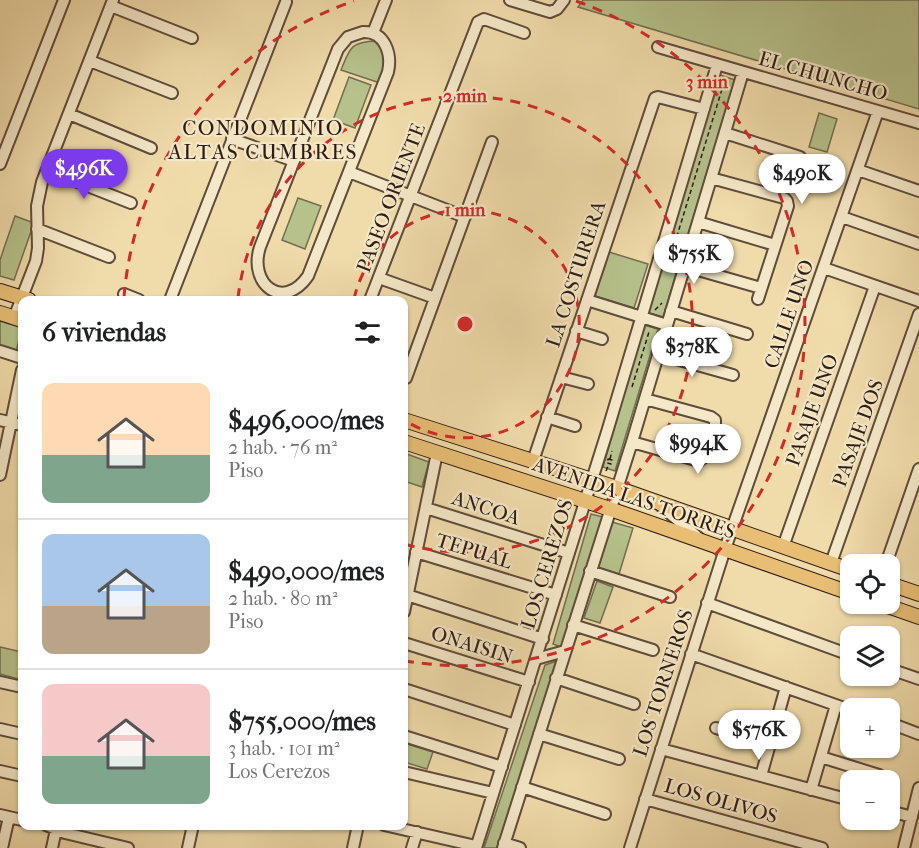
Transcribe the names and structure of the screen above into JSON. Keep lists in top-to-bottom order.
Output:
{
  "streets": {
    "main road": ["AVENIDA LAS TORRES"],
    "street": [
      "EL CHUNCHO",
      "PASEO ORIENTE",
      "LA COSTURERA",
      "CALLE UNO",
      "PASAJE UNO",
      "PASAJE DOS",
      "ANCOA",
      "TEPUAL",
      "LOS CEREZOS",
      "ONAISIN",
      "LOS TORNEROS",
      "LOS OLIVOS"
    ]
  },
  "crossings": [
    ["EL CHUNCHO", "CALLE UNO"],
    ["EL CHUNCHO", "LOS CEREZOS"],
    ["LA COSTURERA", "AVENIDA LAS TORRES"],
    ["LA COSTURERA", "LOS CEREZOS"],
    ["CALLE UNO", "AVENIDA LAS TORRES"],
    ["CALLE UNO", "LOS TORNEROS"],
    ["PASAJE UNO", "AVENIDA LAS TORRES"],
    ["PASAJE DOS", "AVENIDA LAS TORRES"],
    ["AVENIDA LAS TORRES", "LOS CEREZOS"],
    ["AVENIDA LAS TORRES", "LOS TORNEROS"],
    ["ANCOA", "LOS CEREZOS"],
    ["TEPUAL", "LOS CEREZOS"],
    ["LOS CEREZOS", "ONAISIN"],
    ["LOS TORNEROS", "LOS OLIVOS"]
  ],
  "districts": ["CONDOMINIO ALTAS CUMBRES"],
  "page": {
    "price": [
      "$496K",
      "$490K",
      "$755K",
      "$378K",
      "$994K",
      "$576K"
    ],
    "heading": "6 viviendas",
    "list": [
      {
        "name": "$496,000/mes",
        "note": "2 hab. · 76 m² · Piso"
      },
      {
        "name": "$490,000/mes",
        "note": "2 hab. · 80 m² · Piso"
      },
      {
        "name": "$755,000/mes",
        "note": "3 hab. · 101 m² · Los Cerezos"
      }
    ],
    "map_buttons": ["+", "−"]
  },
  "rings": ["3 min", "2 min", "1 min"]
}
